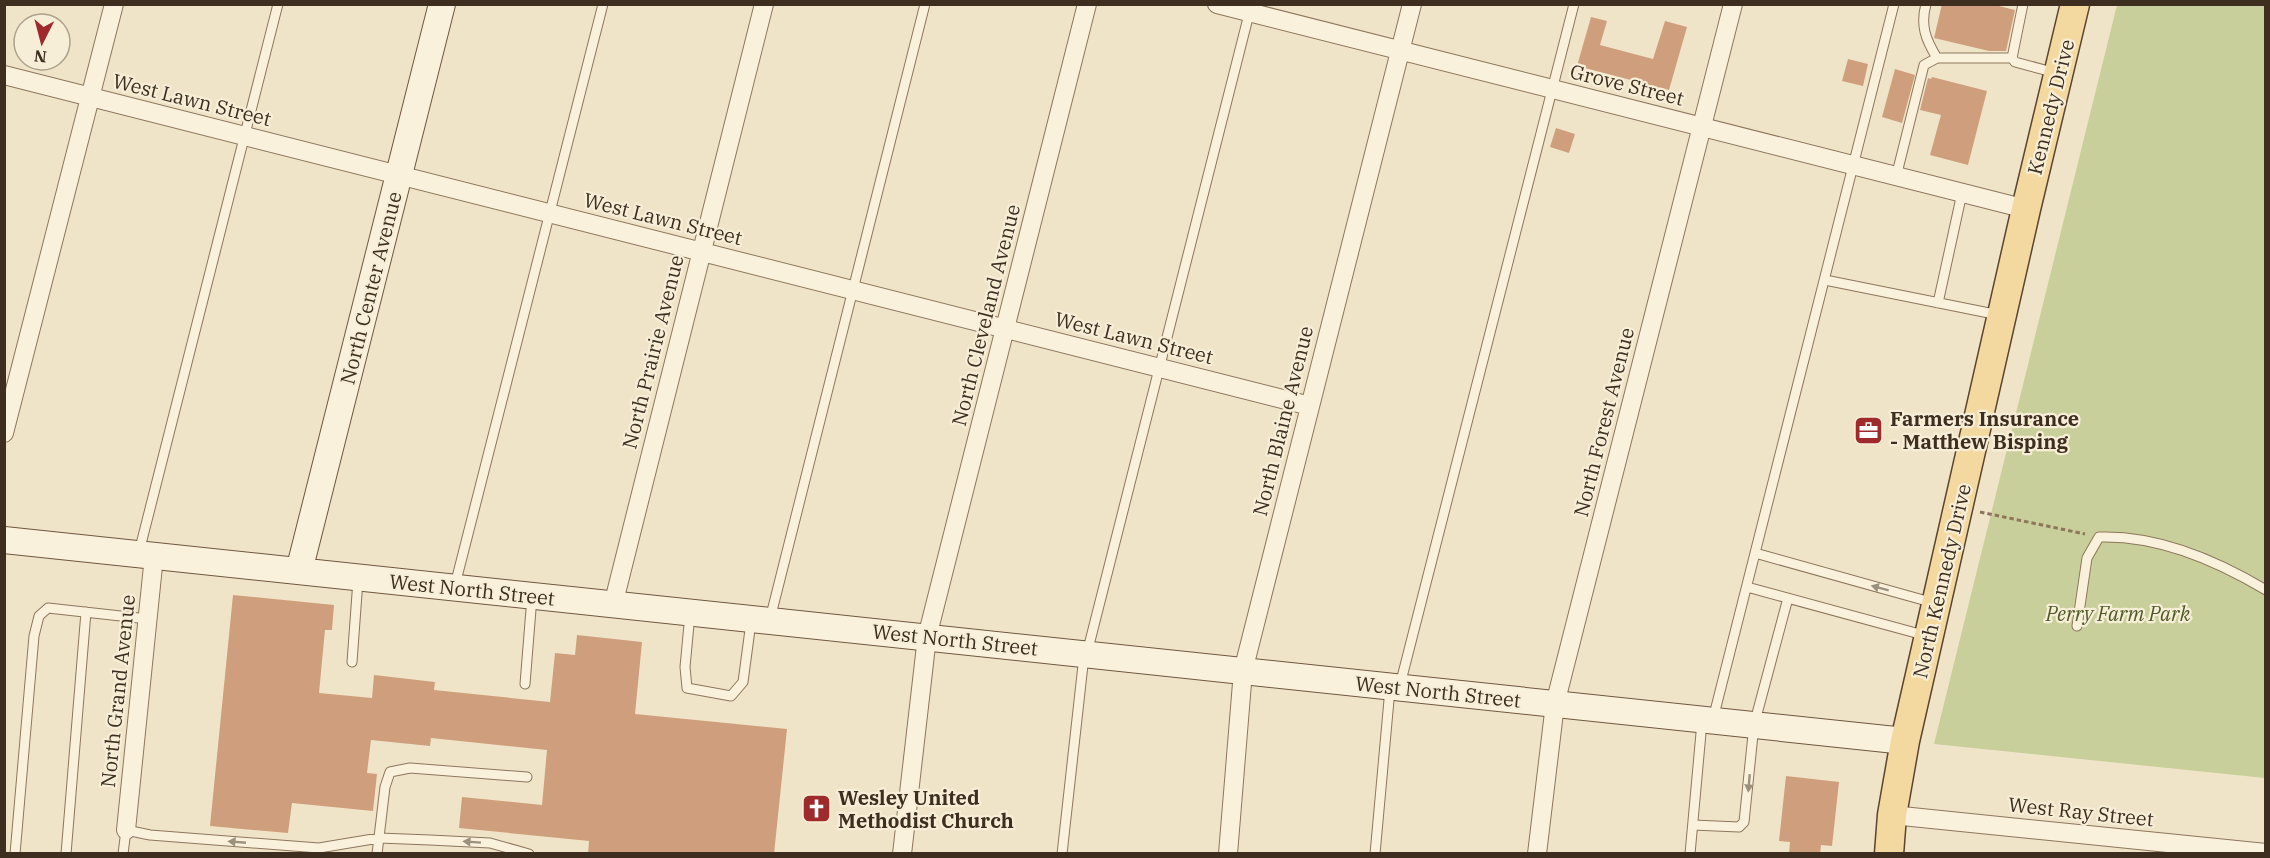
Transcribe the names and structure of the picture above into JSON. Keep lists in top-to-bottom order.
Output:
{
  "streets": {
    "main road": [
      "Kennedy Drive",
      "North Center Avenue",
      "North Kennedy Drive",
      "West North Street"
    ],
    "street": [
      "Grove Street",
      "West Lawn Street",
      "North Cleveland Avenue",
      "North Prairie Avenue",
      "North Blaine Avenue",
      "North Forest Avenue",
      "North Grand Avenue",
      "West Ray Street"
    ]
  },
  "crossings": [
    ["Grove Street", "Kennedy Drive"],
    ["Grove Street", "North Blaine Avenue"],
    ["Grove Street", "North Forest Avenue"],
    ["Grove Street", "North Kennedy Drive"],
    ["West Lawn Street", "North Center Avenue"],
    ["West Lawn Street", "North Cleveland Avenue"],
    ["West Lawn Street", "North Prairie Avenue"],
    ["West Lawn Street", "North Blaine Avenue"],
    ["Kennedy Drive", "North Kennedy Drive"],
    ["North Center Avenue", "West North Street"],
    ["North Cleveland Avenue", "West North Street"],
    ["North Prairie Avenue", "West North Street"],
    ["North Blaine Avenue", "West North Street"],
    ["North Forest Avenue", "West North Street"],
    ["North Kennedy Drive", "West North Street"],
    ["North Kennedy Drive", "West Ray Street"],
    ["West North Street", "North Grand Avenue"]
  ],
  "parks": ["Perry Farm Park"],
  "places": {
    "office": ["Farmers Insurance - Matthew Bisping"],
    "church": ["Wesley United Methodist Church"]
  },
  "north": "bottom"
}
